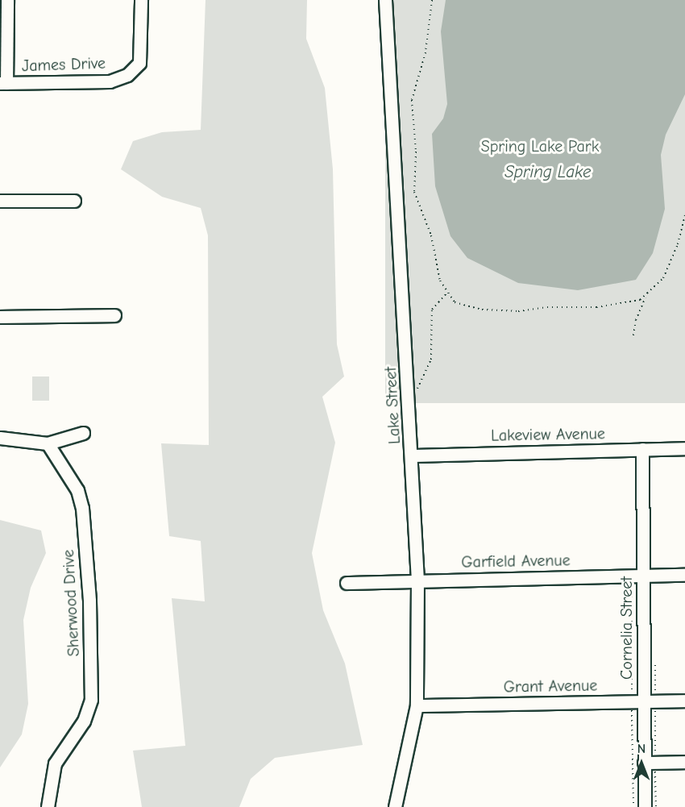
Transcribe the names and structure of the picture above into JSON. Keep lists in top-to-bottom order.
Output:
{
  "streets": {
    "street": [
      "James Drive",
      "Lake Street",
      "Lakeview Avenue",
      "Garfield Avenue",
      "Sherwood Drive",
      "Cornelia Street",
      "Grant Avenue"
    ]
  },
  "crossings": [
    ["Lake Street", "Lakeview Avenue"],
    ["Lake Street", "Garfield Avenue"],
    ["Lake Street", "Grant Avenue"],
    ["Lakeview Avenue", "Cornelia Street"],
    ["Garfield Avenue", "Cornelia Street"],
    ["Cornelia Street", "Grant Avenue"]
  ],
  "water": ["Spring Lake"],
  "parks": ["Spring Lake Park"],
  "north": "top"
}
